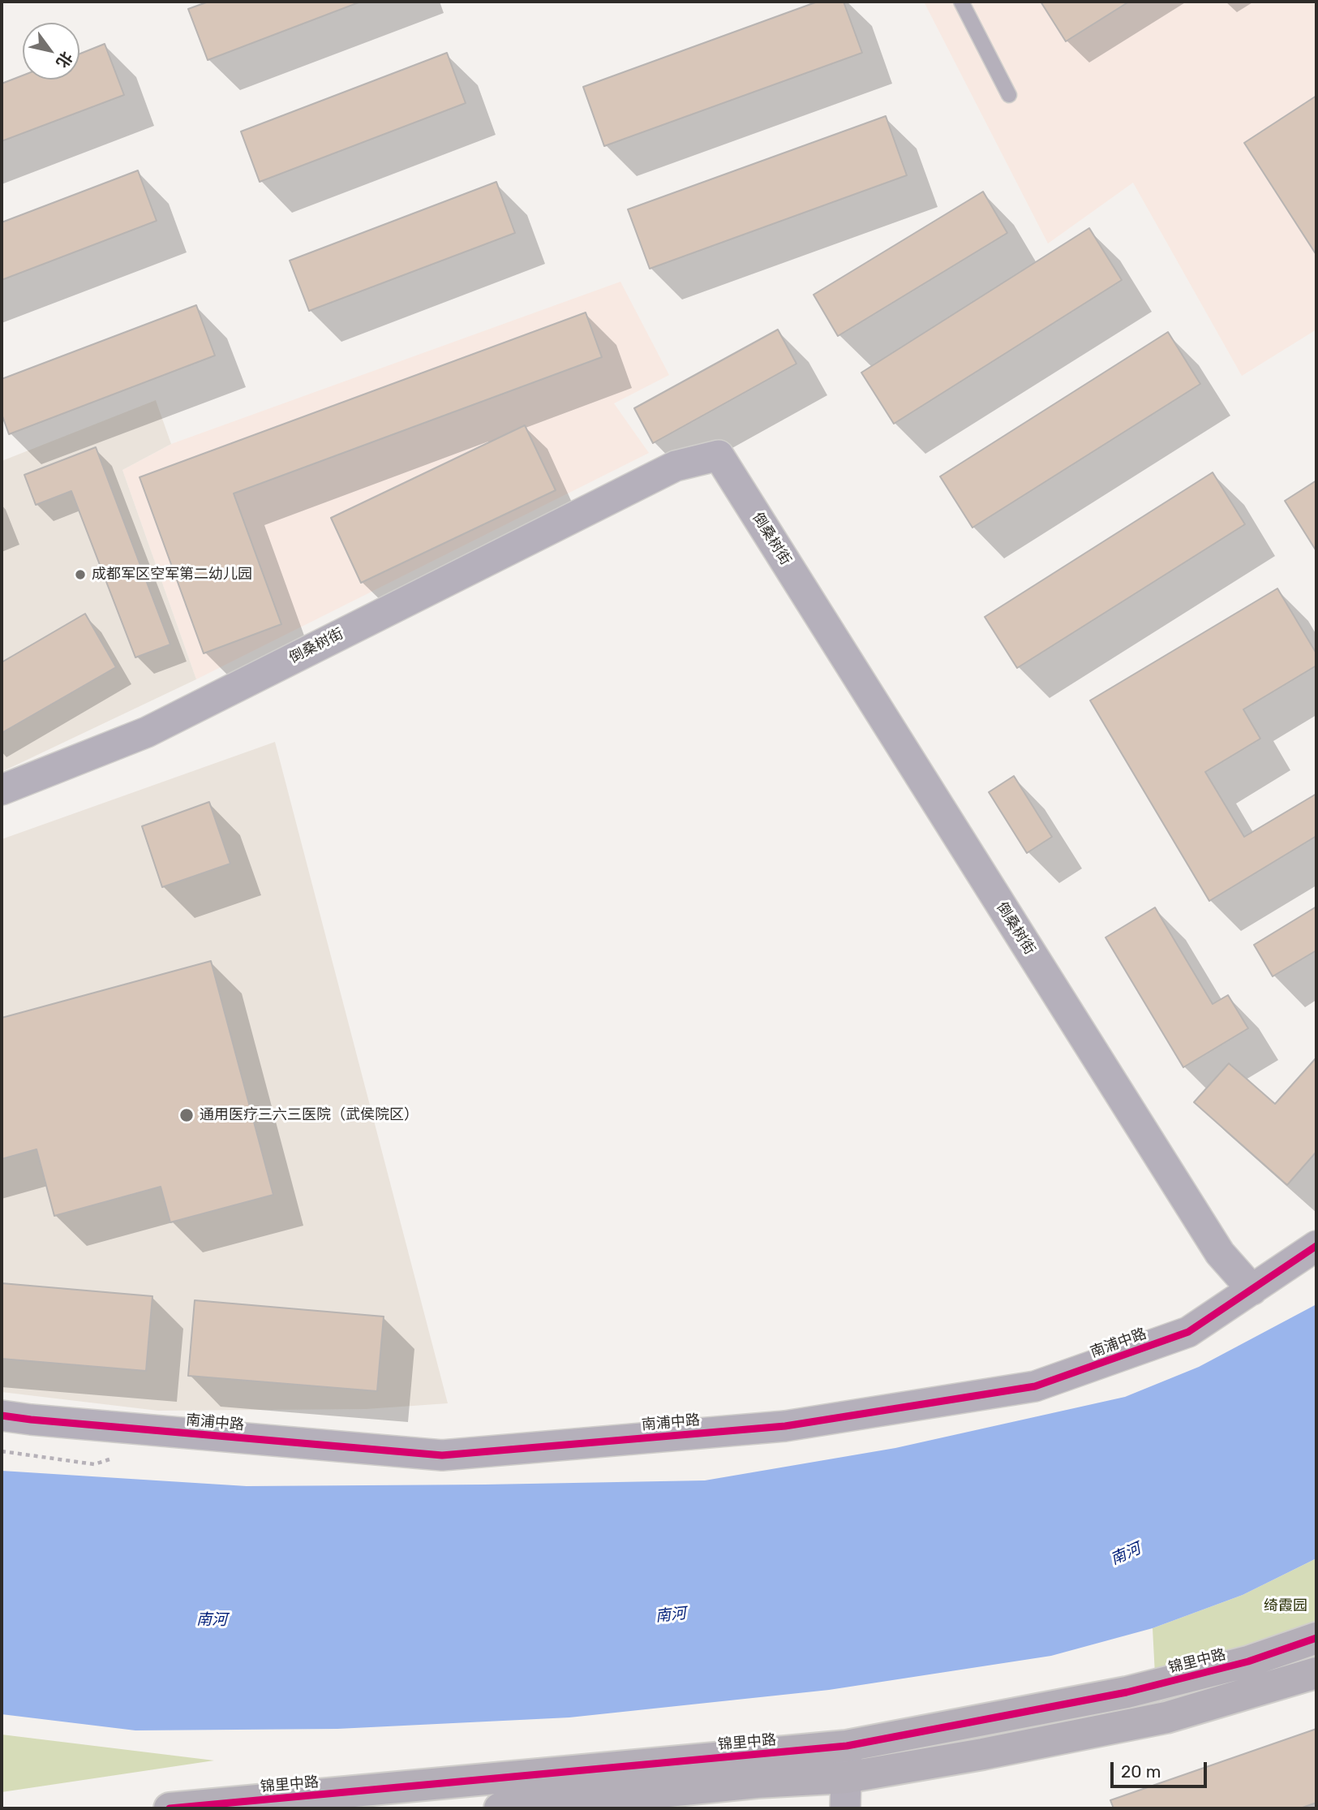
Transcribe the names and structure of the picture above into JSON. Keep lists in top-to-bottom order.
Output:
{
  "streets": {
    "main road": ["锦里中路"],
    "street": ["倒桑树街", "南浦中路"]
  },
  "crossings": [
    ["倒桑树街", "南浦中路"]
  ],
  "water": ["南河"],
  "parks": ["绮霞园"],
  "places": ["成都军区空军第二幼儿园", "通用医疗三六三医院（武侯院区）"],
  "scale_bar": "20 m",
  "north": "bottom right"
}
